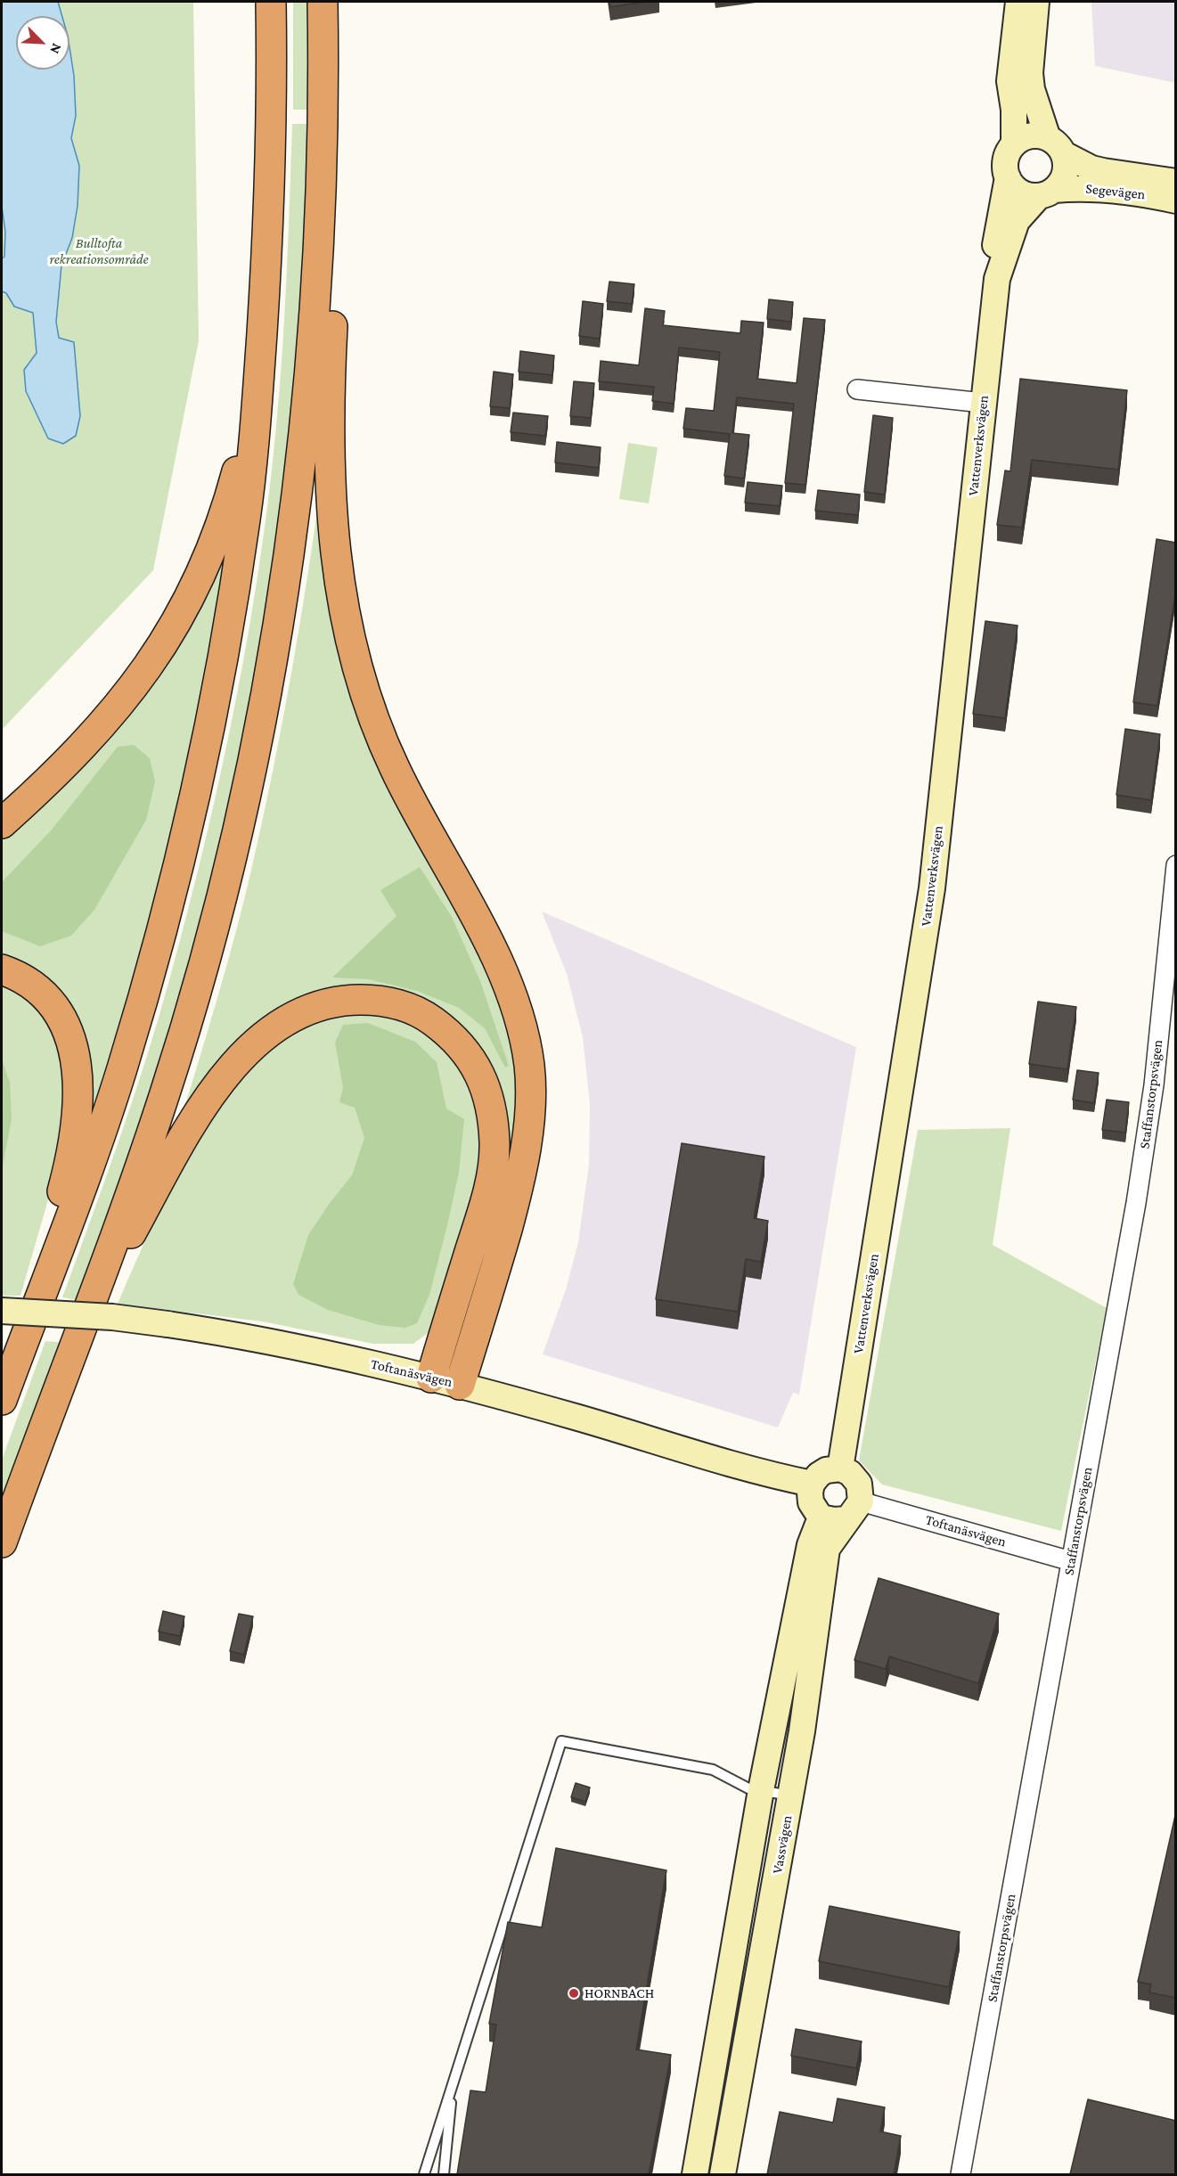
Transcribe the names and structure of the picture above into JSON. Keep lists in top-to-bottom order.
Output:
{
  "streets": {
    "street": [
      "Segevägen",
      "Vattenverksvägen",
      "Staffanstorpsvägen",
      "Toftanäsvägen",
      "Vassvägen"
    ]
  },
  "crossings": [
    ["Segevägen", "Vattenverksvägen"],
    ["Vattenverksvägen", "Toftanäsvägen"],
    ["Vattenverksvägen", "Vassvägen"],
    ["Staffanstorpsvägen", "Toftanäsvägen"],
    ["Toftanäsvägen", "Vassvägen"]
  ],
  "parks": ["Bulltofta rekreationsområde"],
  "places": ["HORNBACH"],
  "north": "bottom right"
}
